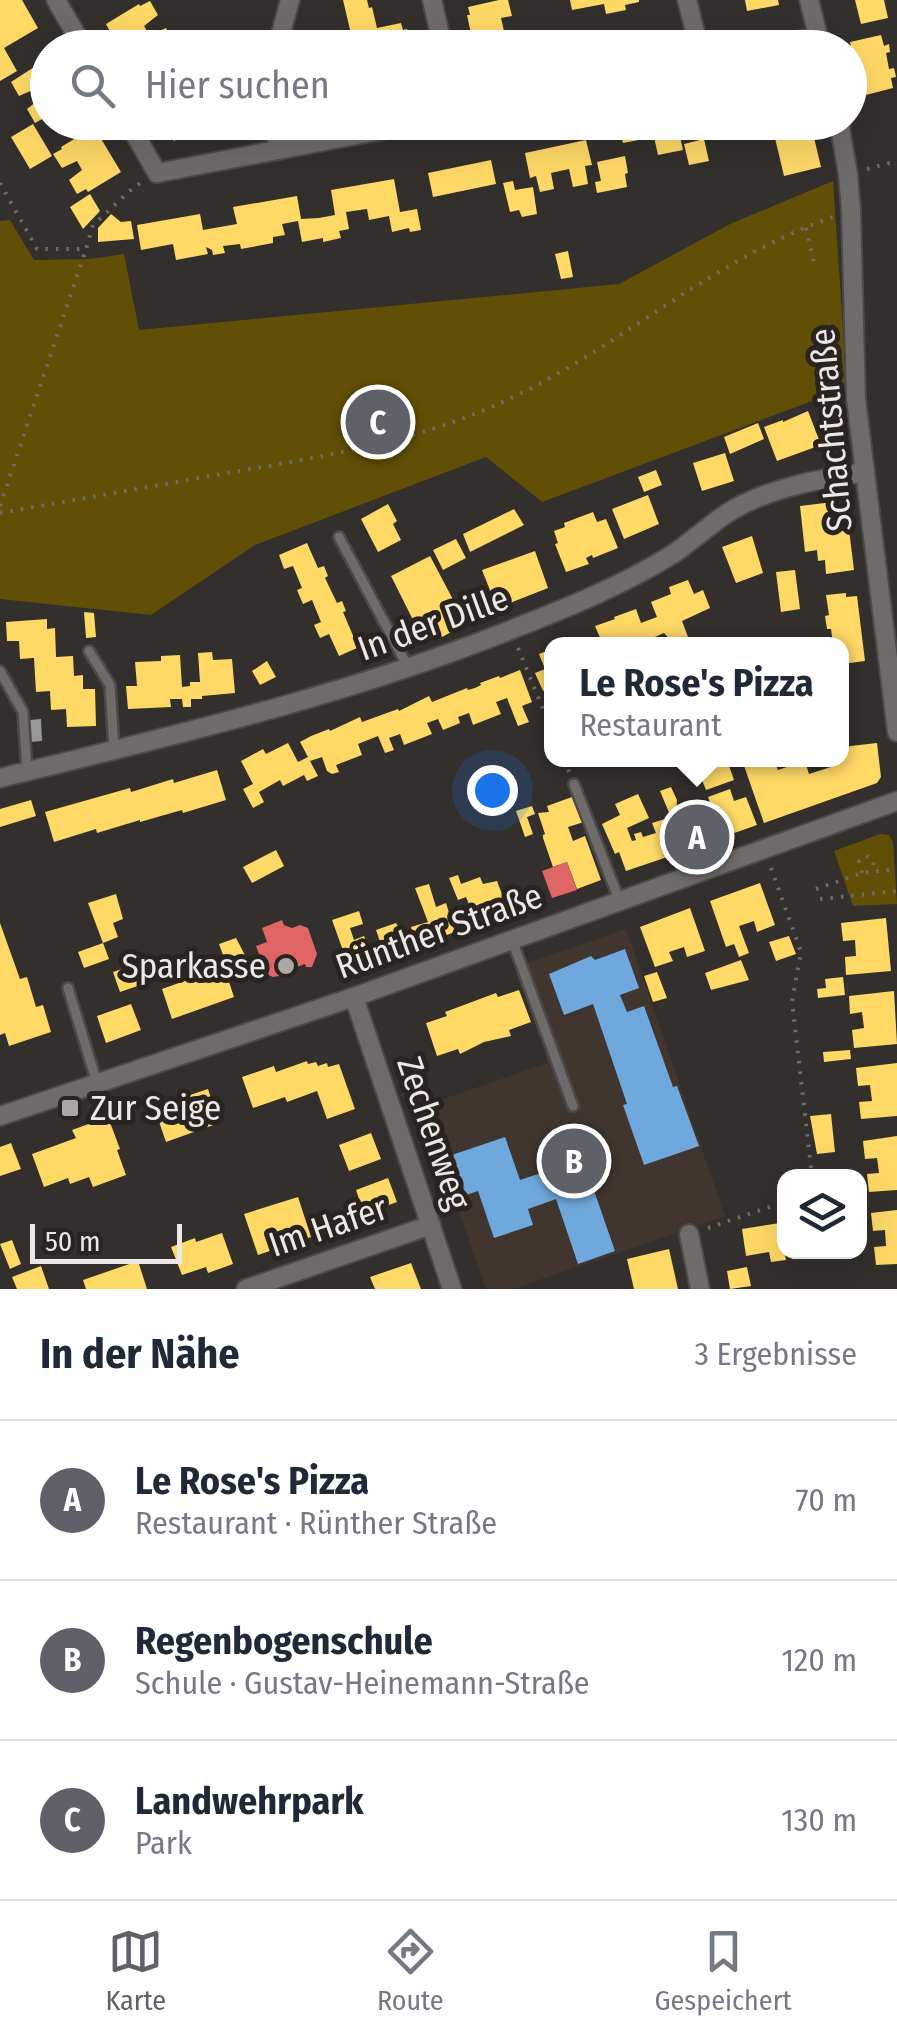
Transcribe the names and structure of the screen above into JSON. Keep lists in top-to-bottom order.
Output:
{
  "streets": {
    "street": [
      "Schachtstraße",
      "In der Dille",
      "Rünther Straße",
      "Zechenweg",
      "Im Hafer"
    ]
  },
  "crossings": [
    ["Schachtstraße", "In der Dille"],
    ["Rünther Straße", "Zechenweg"],
    ["Zechenweg", "Im Hafer"]
  ],
  "places": {
    "other": ["Sparkasse"],
    "transit": ["Zur Seige"]
  },
  "scale_bar": "50 m",
  "page": {
    "search": "Hier suchen",
    "pins": ["C", "A", "B"],
    "popup": ["Le Rose's Pizza", "Restaurant"],
    "scale": "50 m",
    "heading": ["In der Nähe", "3 Ergebnisse"],
    "list": [
      {
        "mark": "A",
        "name": "Le Rose's Pizza",
        "note": "Restaurant · Rünther Straße",
        "value": "70 m"
      },
      {
        "mark": "B",
        "name": "Regenbogenschule",
        "note": "Schule · Gustav-Heinemann-Straße",
        "value": "120 m"
      },
      {
        "mark": "C",
        "name": "Landwehrpark",
        "note": "Park",
        "value": "130 m"
      }
    ],
    "nav": ["Karte", "Route", "Gespeichert"]
  }
}
